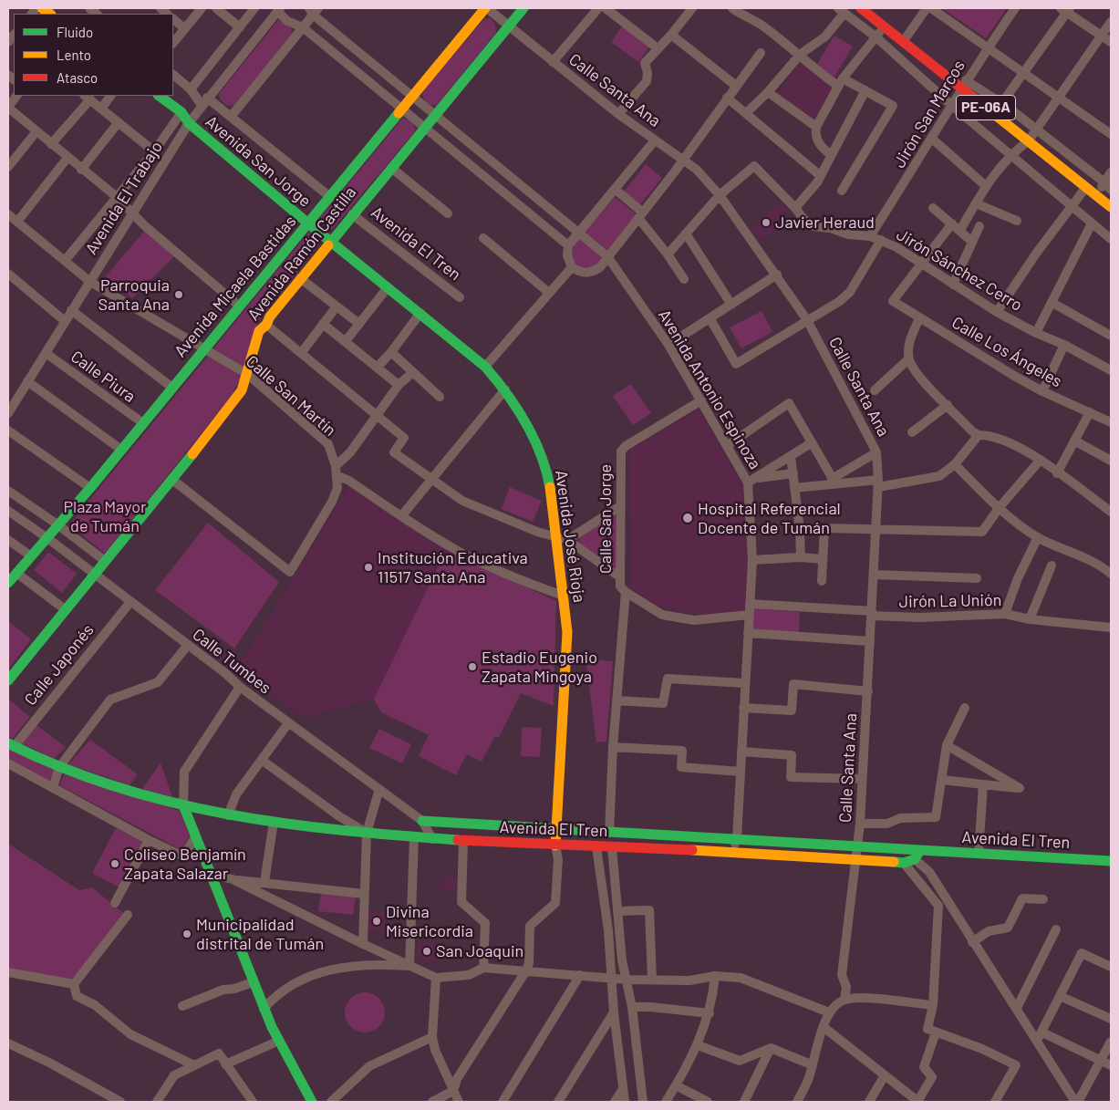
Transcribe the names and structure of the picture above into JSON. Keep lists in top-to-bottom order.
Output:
{
  "streets": {
    "main road": [
      "PE-06A",
      "Avenida San Jorge",
      "Avenida El Tren",
      "Avenida Ramón Castilla",
      "Avenida Micaela Bastidas",
      "Avenida José Rioja"
    ],
    "street": [
      "Calle Santa Ana",
      "Jirón San Marcos",
      "Avenida El Trabajo",
      "Jirón Sánchez Cerro",
      "Calle Los Ángeles",
      "Calle Piura",
      "Avenida Antonio Espinoza",
      "Calle San Martín",
      "Calle San Jorge",
      "Jirón La Unión",
      "Calle Tumbes",
      "Calle Japonés"
    ]
  },
  "crossings": [
    ["Calle Santa Ana", "Avenida El Tren"],
    ["Calle Santa Ana", "Avenida Ramón Castilla"],
    ["Calle Santa Ana", "Jirón Sánchez Cerro"],
    ["Calle Santa Ana", "Avenida Micaela Bastidas"],
    ["Calle Santa Ana", "Jirón La Unión"],
    ["PE-06A", "Jirón San Marcos"],
    ["Jirón San Marcos", "Jirón Sánchez Cerro"],
    ["Avenida San Jorge", "Avenida El Trabajo"],
    ["Avenida San Jorge", "Avenida Micaela Bastidas"],
    ["Avenida San Jorge", "Avenida José Rioja"],
    ["Avenida El Trabajo", "Calle Piura"],
    ["Avenida El Trabajo", "Calle San Martín"],
    ["Avenida El Tren", "Avenida Ramón Castilla"],
    ["Avenida El Tren", "Avenida Antonio Espinoza"],
    ["Avenida El Tren", "Calle San Jorge"],
    ["Avenida El Tren", "Avenida José Rioja"],
    ["Avenida El Tren", "Calle Tumbes"],
    ["Avenida El Tren", "Calle Japonés"],
    ["Avenida Ramón Castilla", "Avenida Antonio Espinoza"],
    ["Avenida Ramón Castilla", "Calle San Martín"],
    ["Avenida Ramón Castilla", "Avenida José Rioja"],
    ["Avenida Ramón Castilla", "Calle Tumbes"],
    ["Jirón Sánchez Cerro", "Calle Los Ángeles"],
    ["Avenida Micaela Bastidas", "Calle Piura"],
    ["Avenida Micaela Bastidas", "Avenida Antonio Espinoza"],
    ["Avenida Micaela Bastidas", "Calle San Martín"],
    ["Avenida Micaela Bastidas", "Avenida José Rioja"],
    ["Avenida Micaela Bastidas", "Calle Tumbes"],
    ["Avenida Antonio Espinoza", "Calle San Jorge"],
    ["Avenida Antonio Espinoza", "Jirón La Unión"],
    ["Calle Tumbes", "Calle Japonés"]
  ],
  "parks": ["Plaza Mayor de Tumán"],
  "places": [
    "Javier Heraud",
    "Parroquia Santa Ana",
    "Hospital Referencial Docente de Tumán",
    "Institución Educativa 11517 Santa Ana",
    "Estadio Eugenio Zapata Mingoya",
    "Coliseo Benjamín Zapata Salazar",
    "Divina Misericordia",
    "Municipalidad distrital de Tumán",
    "San Joaquin"
  ],
  "legend": ["Fluido", "Lento", "Atasco"]
}
